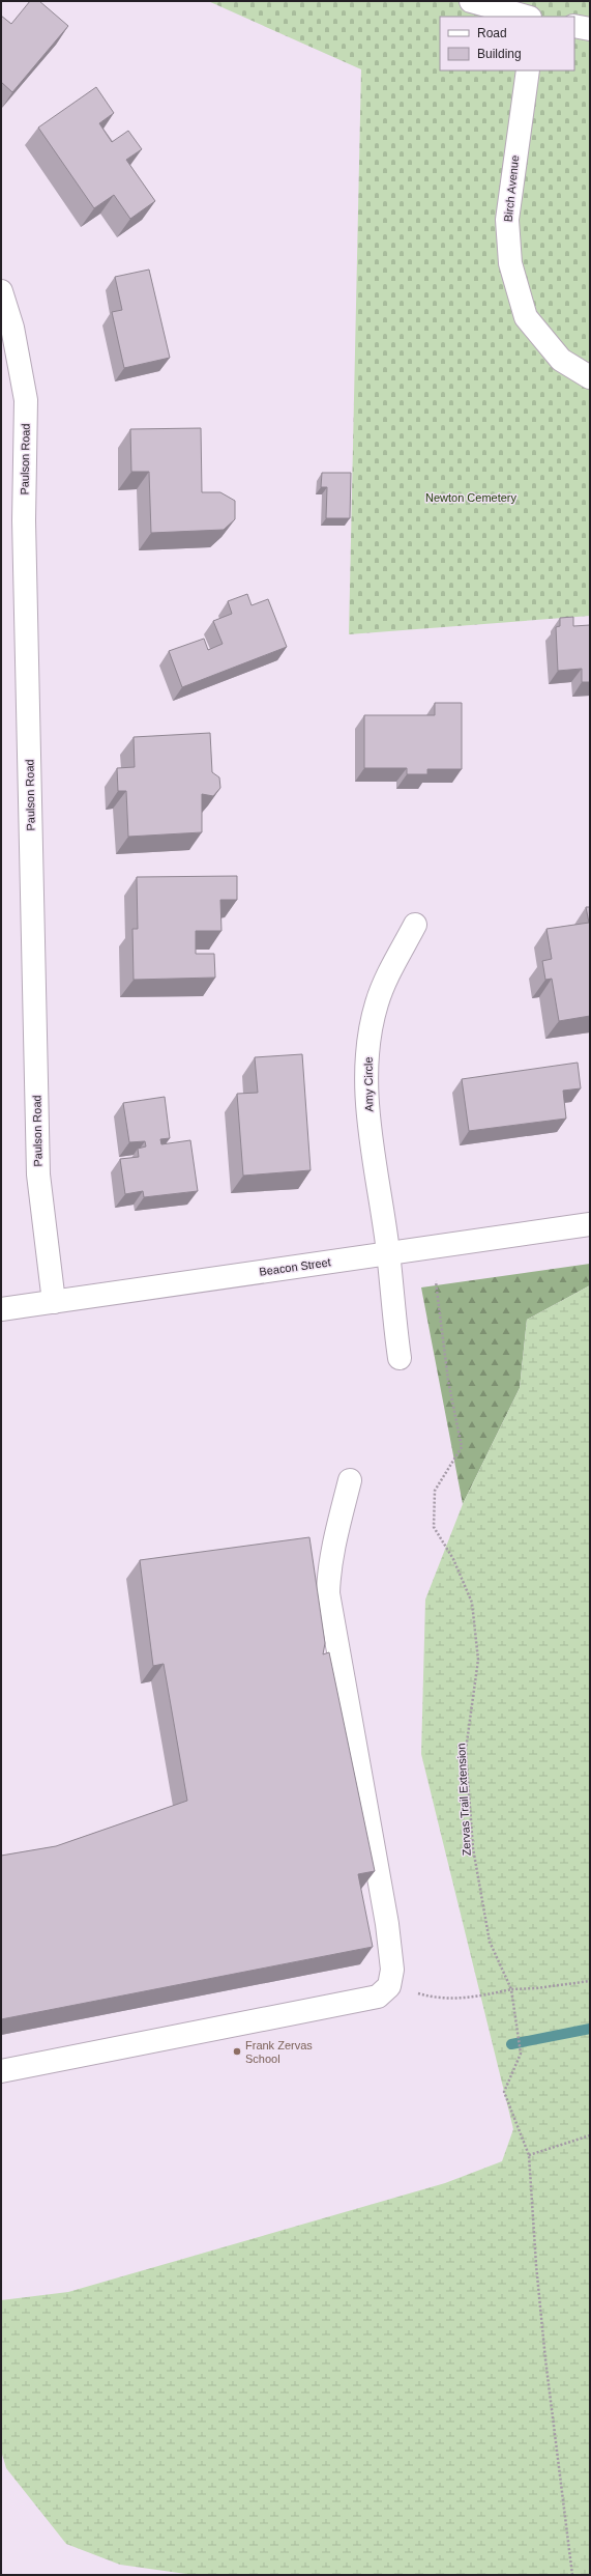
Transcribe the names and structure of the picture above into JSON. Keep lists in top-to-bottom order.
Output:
{
  "streets": {
    "street": [
      "Birch Avenue",
      "Paulson Road",
      "Amy Circle",
      "Beacon Street"
    ],
    "path": ["Zervas Trail Extension"]
  },
  "crossings": [
    ["Paulson Road", "Beacon Street"],
    ["Amy Circle", "Beacon Street"]
  ],
  "parks": ["Newton Cemetery"],
  "places": ["Frank Zervas School"],
  "legend": ["Road", "Building"]
}
